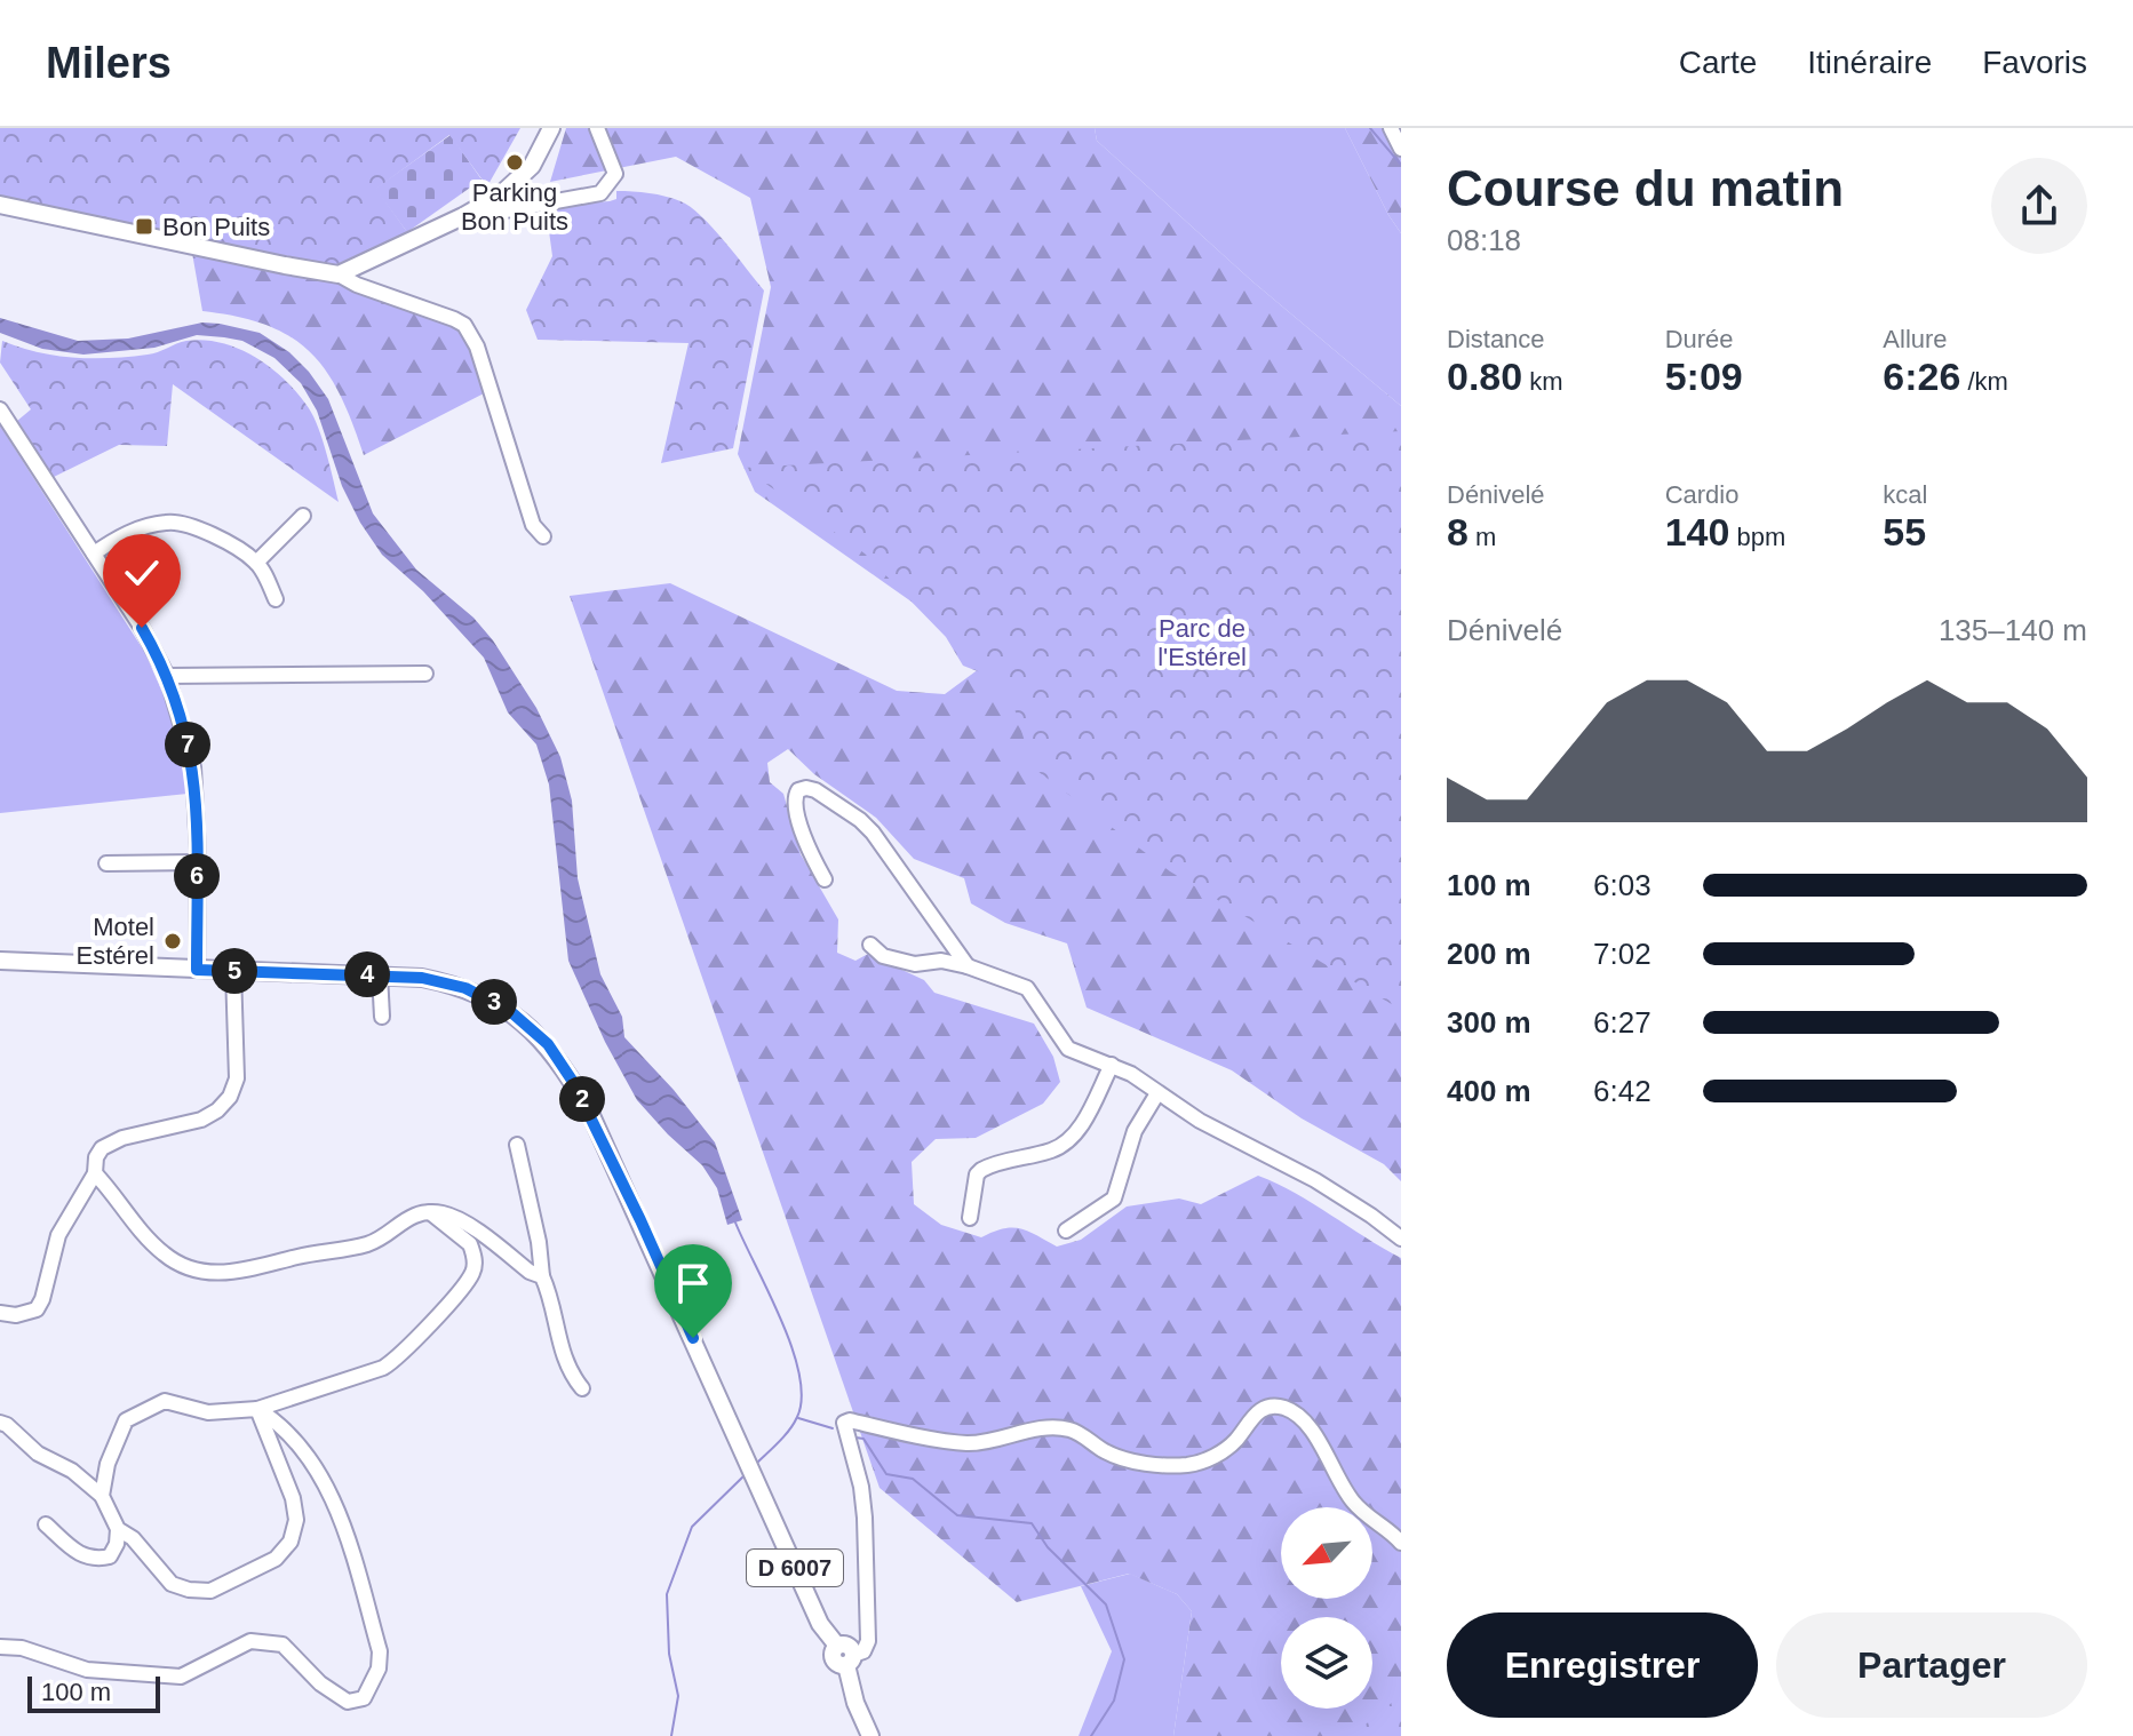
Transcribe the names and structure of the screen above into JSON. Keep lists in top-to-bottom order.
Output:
{
  "streets": {
    "main road": ["D 6007"]
  },
  "parks": ["Parc de l'Estérel"],
  "places": {
    "other": ["Parking Bon Puits", "Motel Estérel"],
    "transit": ["Bon Puits"]
  },
  "scale_bar": "100 m",
  "north": "bottom left",
  "page": {
    "header": "Milers",
    "nav": ["Carte", "Itinéraire", "Favoris"],
    "heading": ["Course du matin", "08:18"],
    "stats": [
      ["Distance", "0.80 km"],
      ["Durée", "5:09"],
      ["Allure", "6:26 /km"],
      ["Dénivelé", "8 m"],
      ["Cardio", "140 bpm"],
      ["kcal", "55"]
    ],
    "chart": ["Dénivelé", "135–140 m"],
    "pins": [
      "7",
      "6",
      "5",
      "4",
      "3",
      "2"
    ],
    "list": [
      {
        "name": "100 m",
        "note": "6:03"
      },
      {
        "name": "200 m",
        "note": "7:02"
      },
      {
        "name": "300 m",
        "note": "6:27"
      },
      {
        "name": "400 m",
        "note": "6:42"
      }
    ],
    "buttons": ["Enregistrer", "Partager"],
    "scale": "100 m"
  }
}
